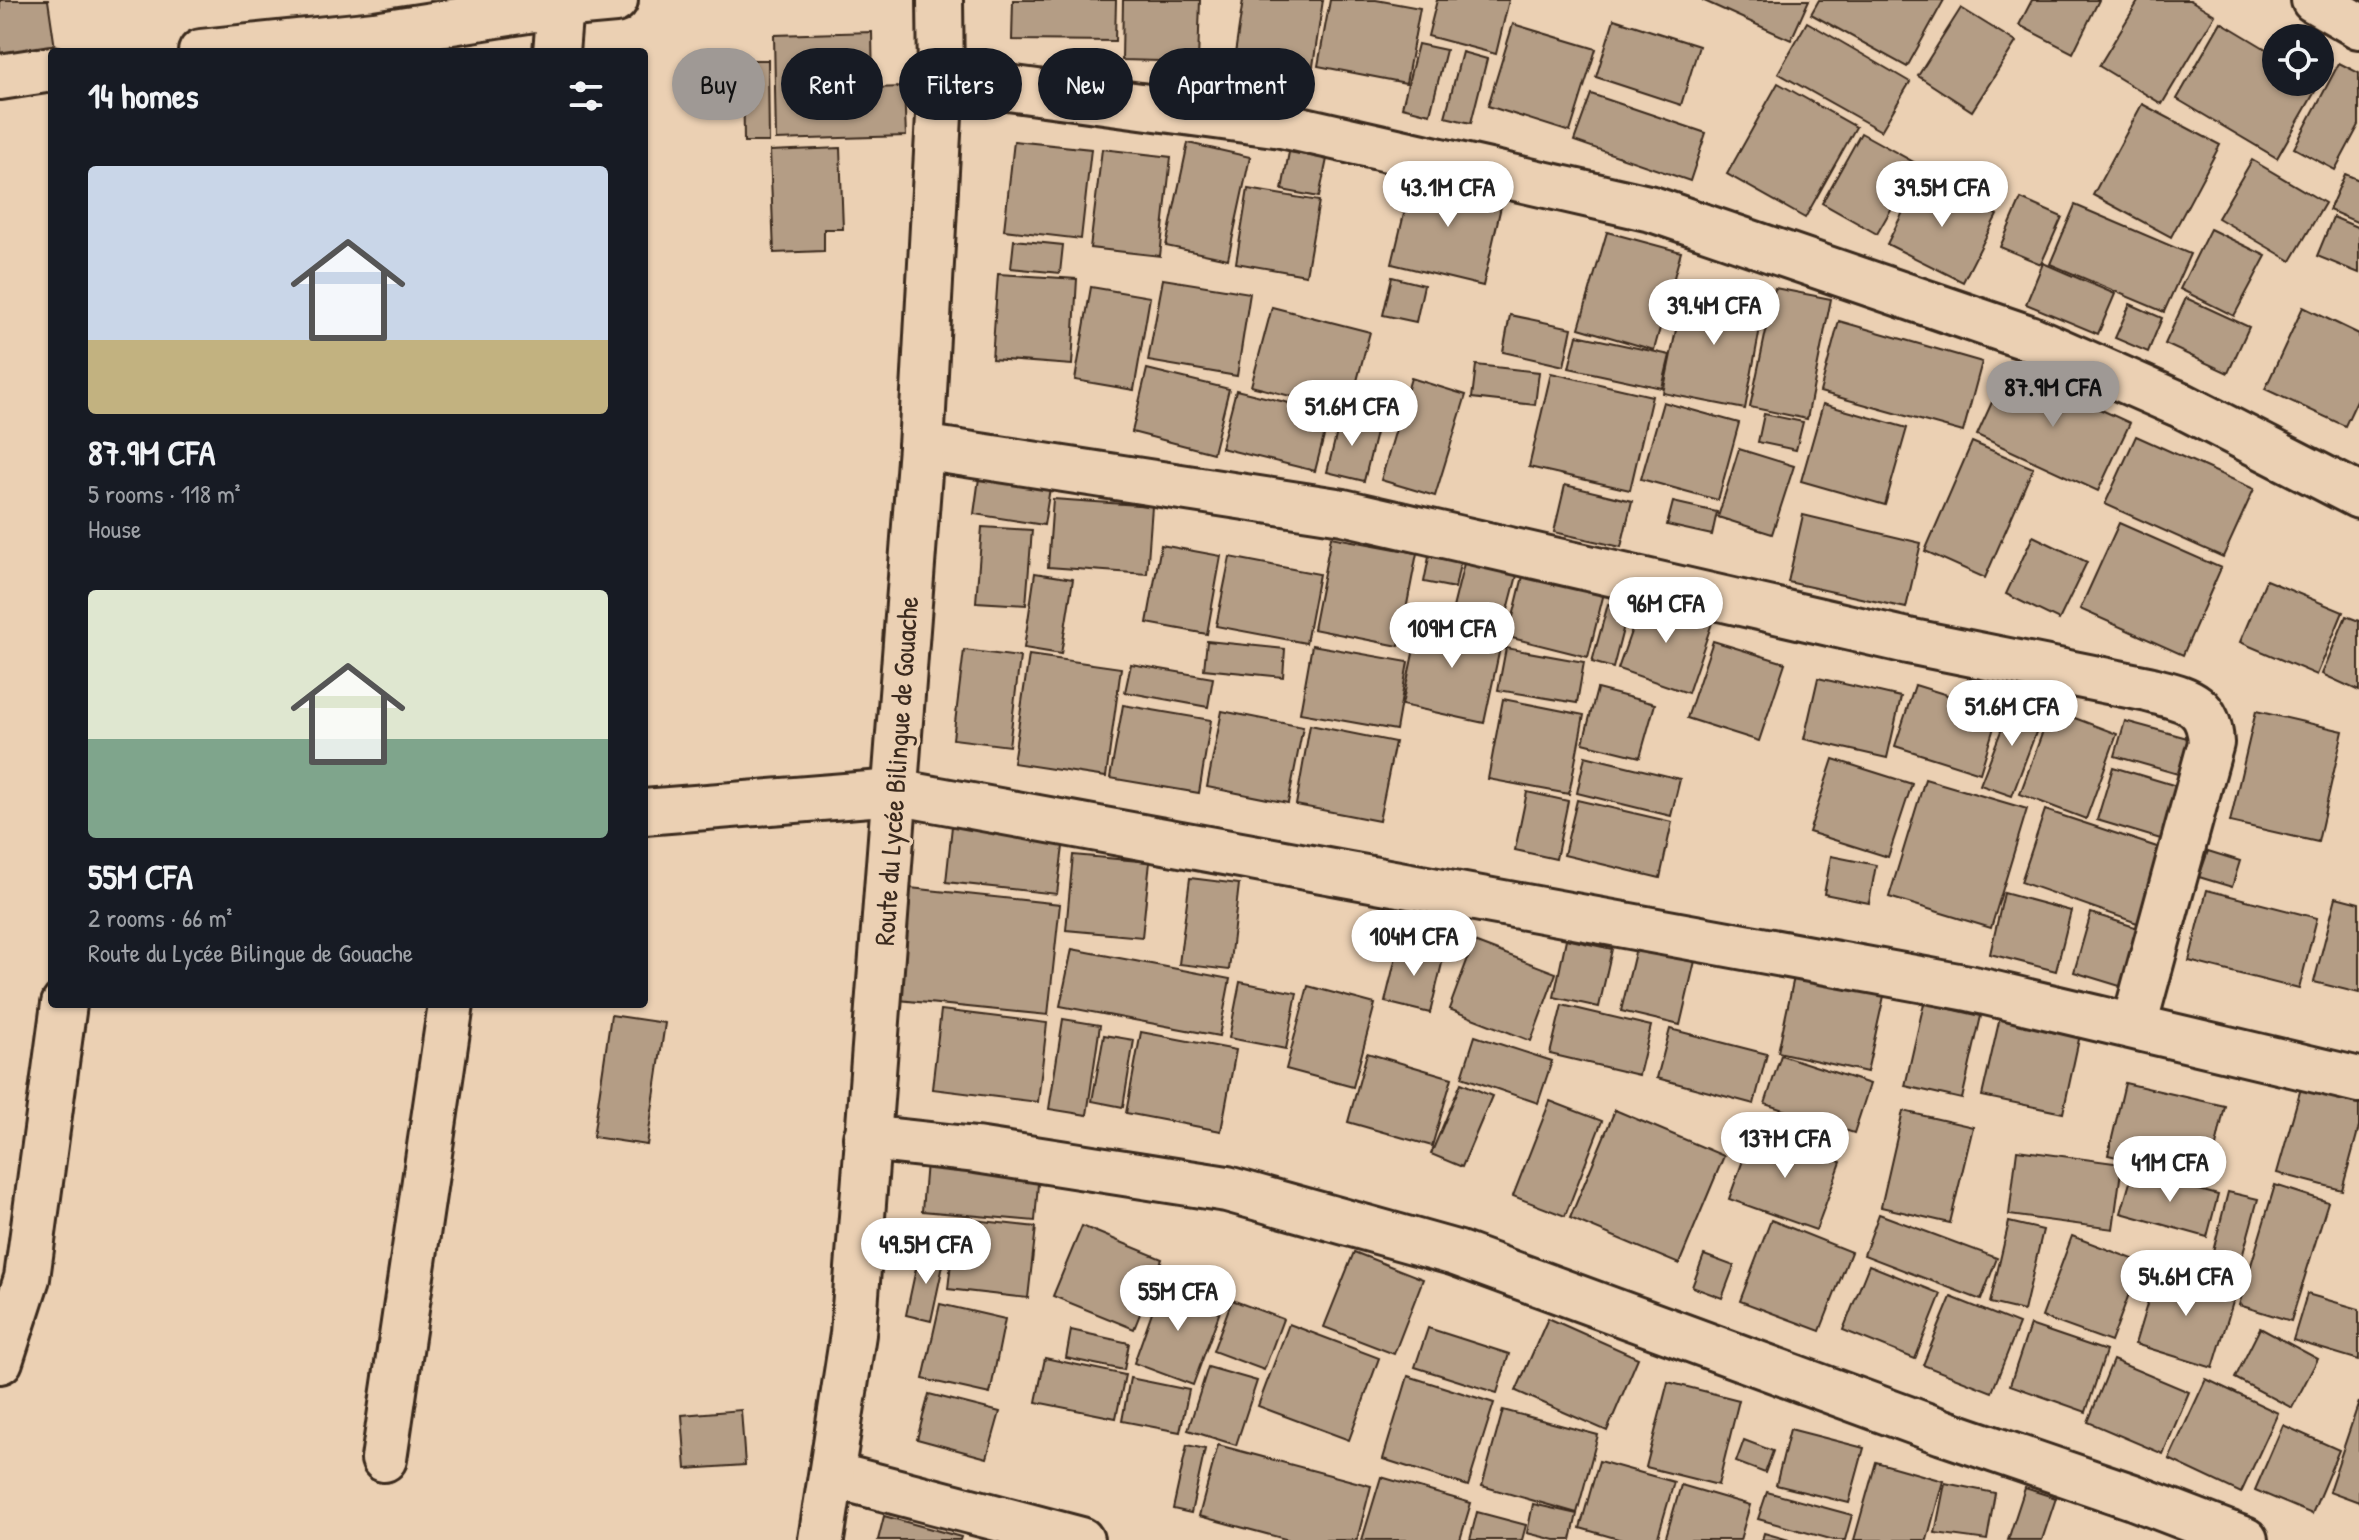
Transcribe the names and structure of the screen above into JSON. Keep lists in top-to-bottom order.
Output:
{
  "streets": {
    "street": ["Route du Lycée Bilingue de Gouache"]
  },
  "page": {
    "chip": [
      "Buy",
      "Rent",
      "Filters",
      "New",
      "Apartment"
    ],
    "heading": "14 homes",
    "list": [
      {
        "name": "87.9M CFA",
        "note": "5 rooms · 118 m² · House"
      },
      {
        "name": "55M CFA",
        "note": "2 rooms · 66 m² · Route du Lycée Bilingue de Gouache"
      }
    ],
    "price": [
      "43.1M CFA",
      "39.5M CFA",
      "39.4M CFA",
      "87.9M CFA",
      "51.6M CFA",
      "96M CFA",
      "109M CFA",
      "51.6M CFA",
      "104M CFA",
      "137M CFA",
      "41M CFA",
      "49.5M CFA",
      "54.6M CFA",
      "55M CFA"
    ]
  }
}
